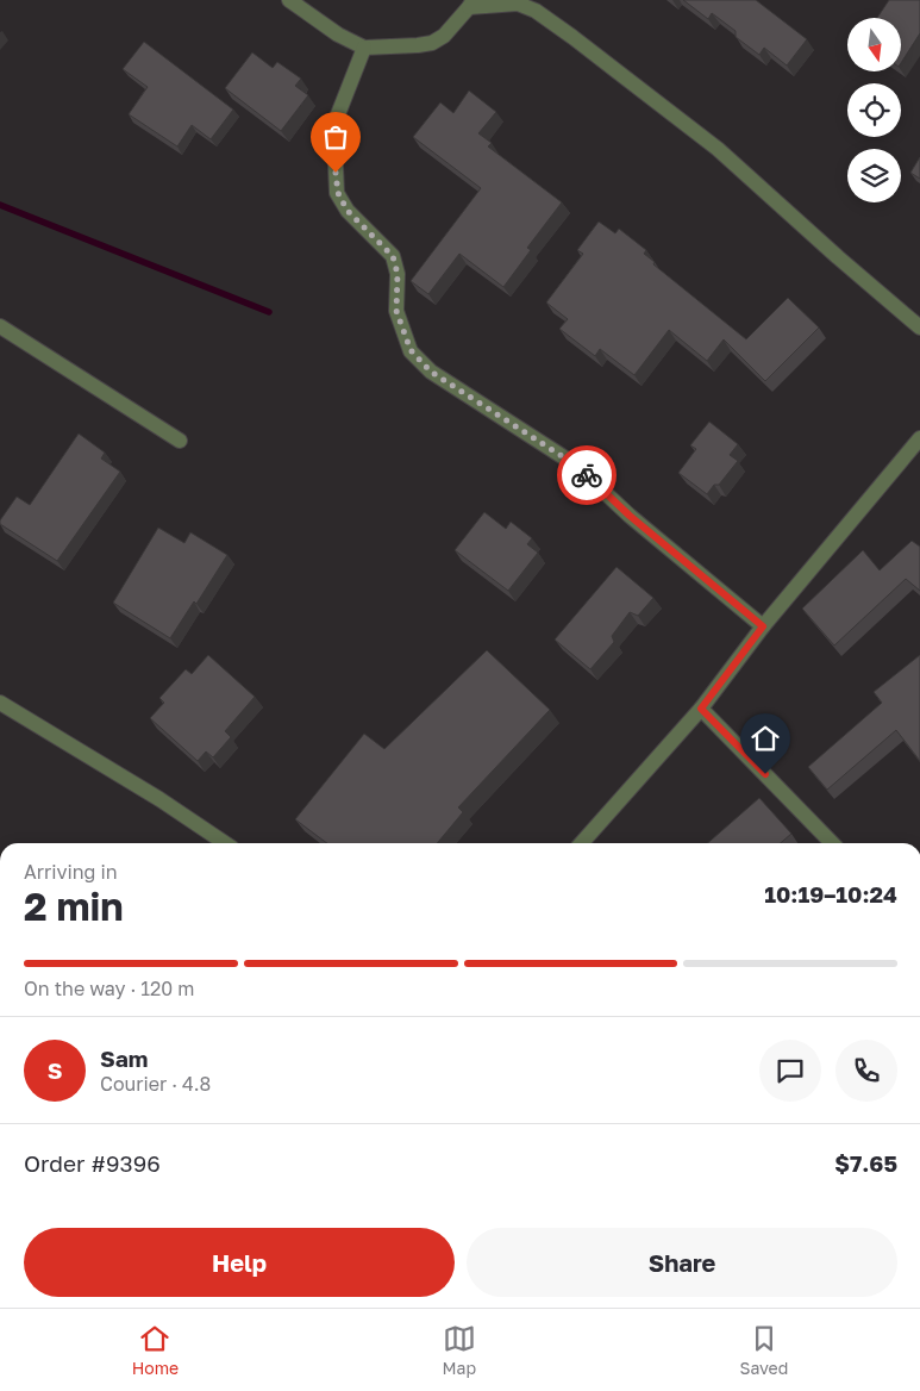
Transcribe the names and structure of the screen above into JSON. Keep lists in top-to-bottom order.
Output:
{
  "north": "bottom",
  "page": {
    "heading": ["2 min", "Arriving in", "10:19–10:24"],
    "panel": [
      "Sam",
      "Courier · 4.8",
      "Order #9396",
      "$7.65"
    ],
    "bar": "On the way · 120 m",
    "round": "S",
    "buttons": ["Help", "Share"],
    "tabs": ["Home", "Map", "Saved"]
  }
}
